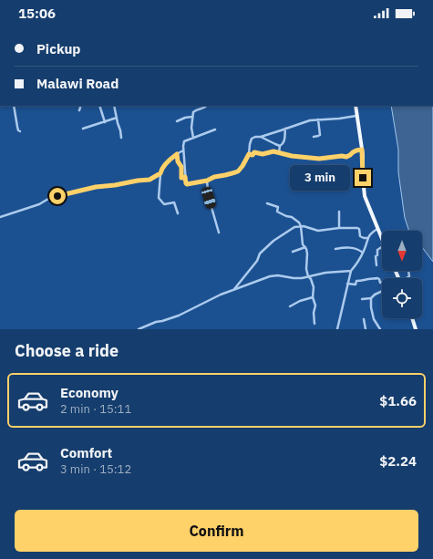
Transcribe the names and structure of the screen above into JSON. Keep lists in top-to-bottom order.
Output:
{
  "north": "bottom",
  "page": {
    "status": "15:06",
    "banner": ["Pickup", "Malawi Road"],
    "bubble": "3 min",
    "heading": "Choose a ride",
    "list": [
      {
        "name": "Economy",
        "note": "2 min · 15:11",
        "value": "$1.66"
      },
      {
        "name": "Comfort",
        "note": "3 min · 15:12",
        "value": "$2.24"
      }
    ],
    "buttons": "Confirm"
  }
}
